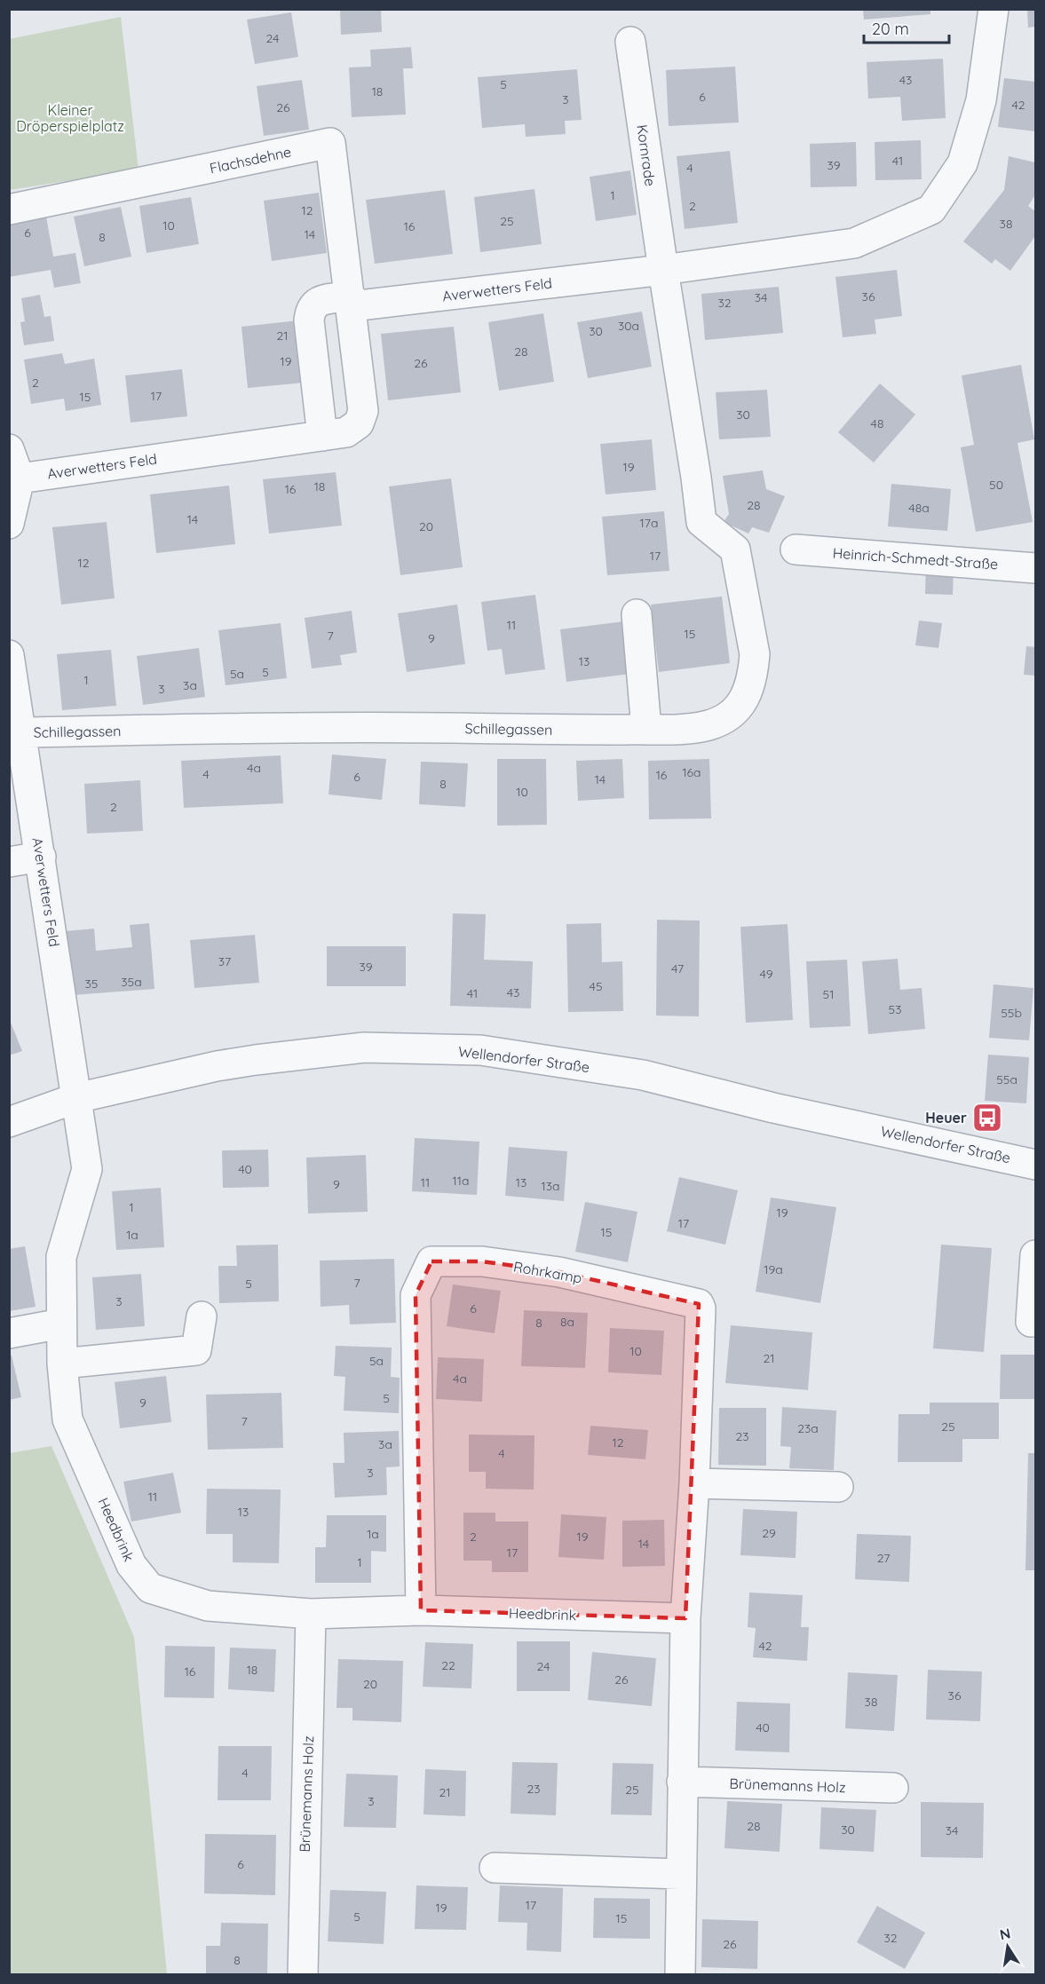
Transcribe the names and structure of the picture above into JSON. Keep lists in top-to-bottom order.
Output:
{
  "streets": {
    "street": [
      "Kornrade",
      "Flachsdehne",
      "Averwetters Feld",
      "Heinrich-Schmedt-Straße",
      "Schillegassen",
      "Wellendorfer Straße",
      "Rohrkamp",
      "Heedbrink",
      "Brünemanns Holz"
    ]
  },
  "crossings": [
    ["Kornrade", "Averwetters Feld"],
    ["Kornrade", "Schillegassen"],
    ["Flachsdehne", "Averwetters Feld"],
    ["Averwetters Feld", "Schillegassen"],
    ["Averwetters Feld", "Wellendorfer Straße"],
    ["Averwetters Feld", "Heedbrink"],
    ["Wellendorfer Straße", "Heedbrink"],
    ["Rohrkamp", "Heedbrink"],
    ["Heedbrink", "Brünemanns Holz"]
  ],
  "parks": ["Kleiner Dröperspielplatz"],
  "places": {
    "bus stop": ["Heuer"]
  },
  "house_numbers": [
    "24",
    "43",
    "5",
    "18",
    "6",
    "3",
    "42",
    "26",
    "41",
    "39",
    "4",
    "1",
    "2",
    "12",
    "25",
    "38",
    "10",
    "16",
    "6",
    "14",
    "8",
    "36",
    "34",
    "32",
    "30a",
    "30",
    "21",
    "28",
    "19",
    "26",
    "2",
    "17",
    "15",
    "30",
    "48",
    "19",
    "50",
    "18",
    "16",
    "28",
    "48a",
    "14",
    "17a",
    "20",
    "17",
    "12",
    "11",
    "15",
    "7",
    "9",
    "13",
    "5",
    "5a",
    "1",
    "3a",
    "3",
    "4a",
    "16a",
    "4",
    "16",
    "6",
    "14",
    "8",
    "10",
    "2",
    "37",
    "39",
    "47",
    "49",
    "35a",
    "35",
    "45",
    "43",
    "41",
    "51",
    "53",
    "55b",
    "55a",
    "40",
    "11a",
    "11",
    "13",
    "9",
    "13a",
    "1",
    "19",
    "17",
    "15",
    "1a",
    "19a",
    "7",
    "5",
    "3",
    "6",
    "8a",
    "8",
    "10",
    "21",
    "5a",
    "4a",
    "5",
    "9",
    "7",
    "25",
    "23a",
    "23",
    "12",
    "3a",
    "4",
    "3",
    "11",
    "13",
    "29",
    "1a",
    "2",
    "19",
    "14",
    "17",
    "27",
    "1",
    "42",
    "22",
    "24",
    "18",
    "16",
    "26",
    "20",
    "36",
    "38",
    "40",
    "4",
    "23",
    "25",
    "21",
    "3",
    "28",
    "30",
    "34",
    "6",
    "17",
    "19",
    "5",
    "15",
    "32",
    "26",
    "8"
  ],
  "scale_bar": "20 m",
  "north": "top"
}
